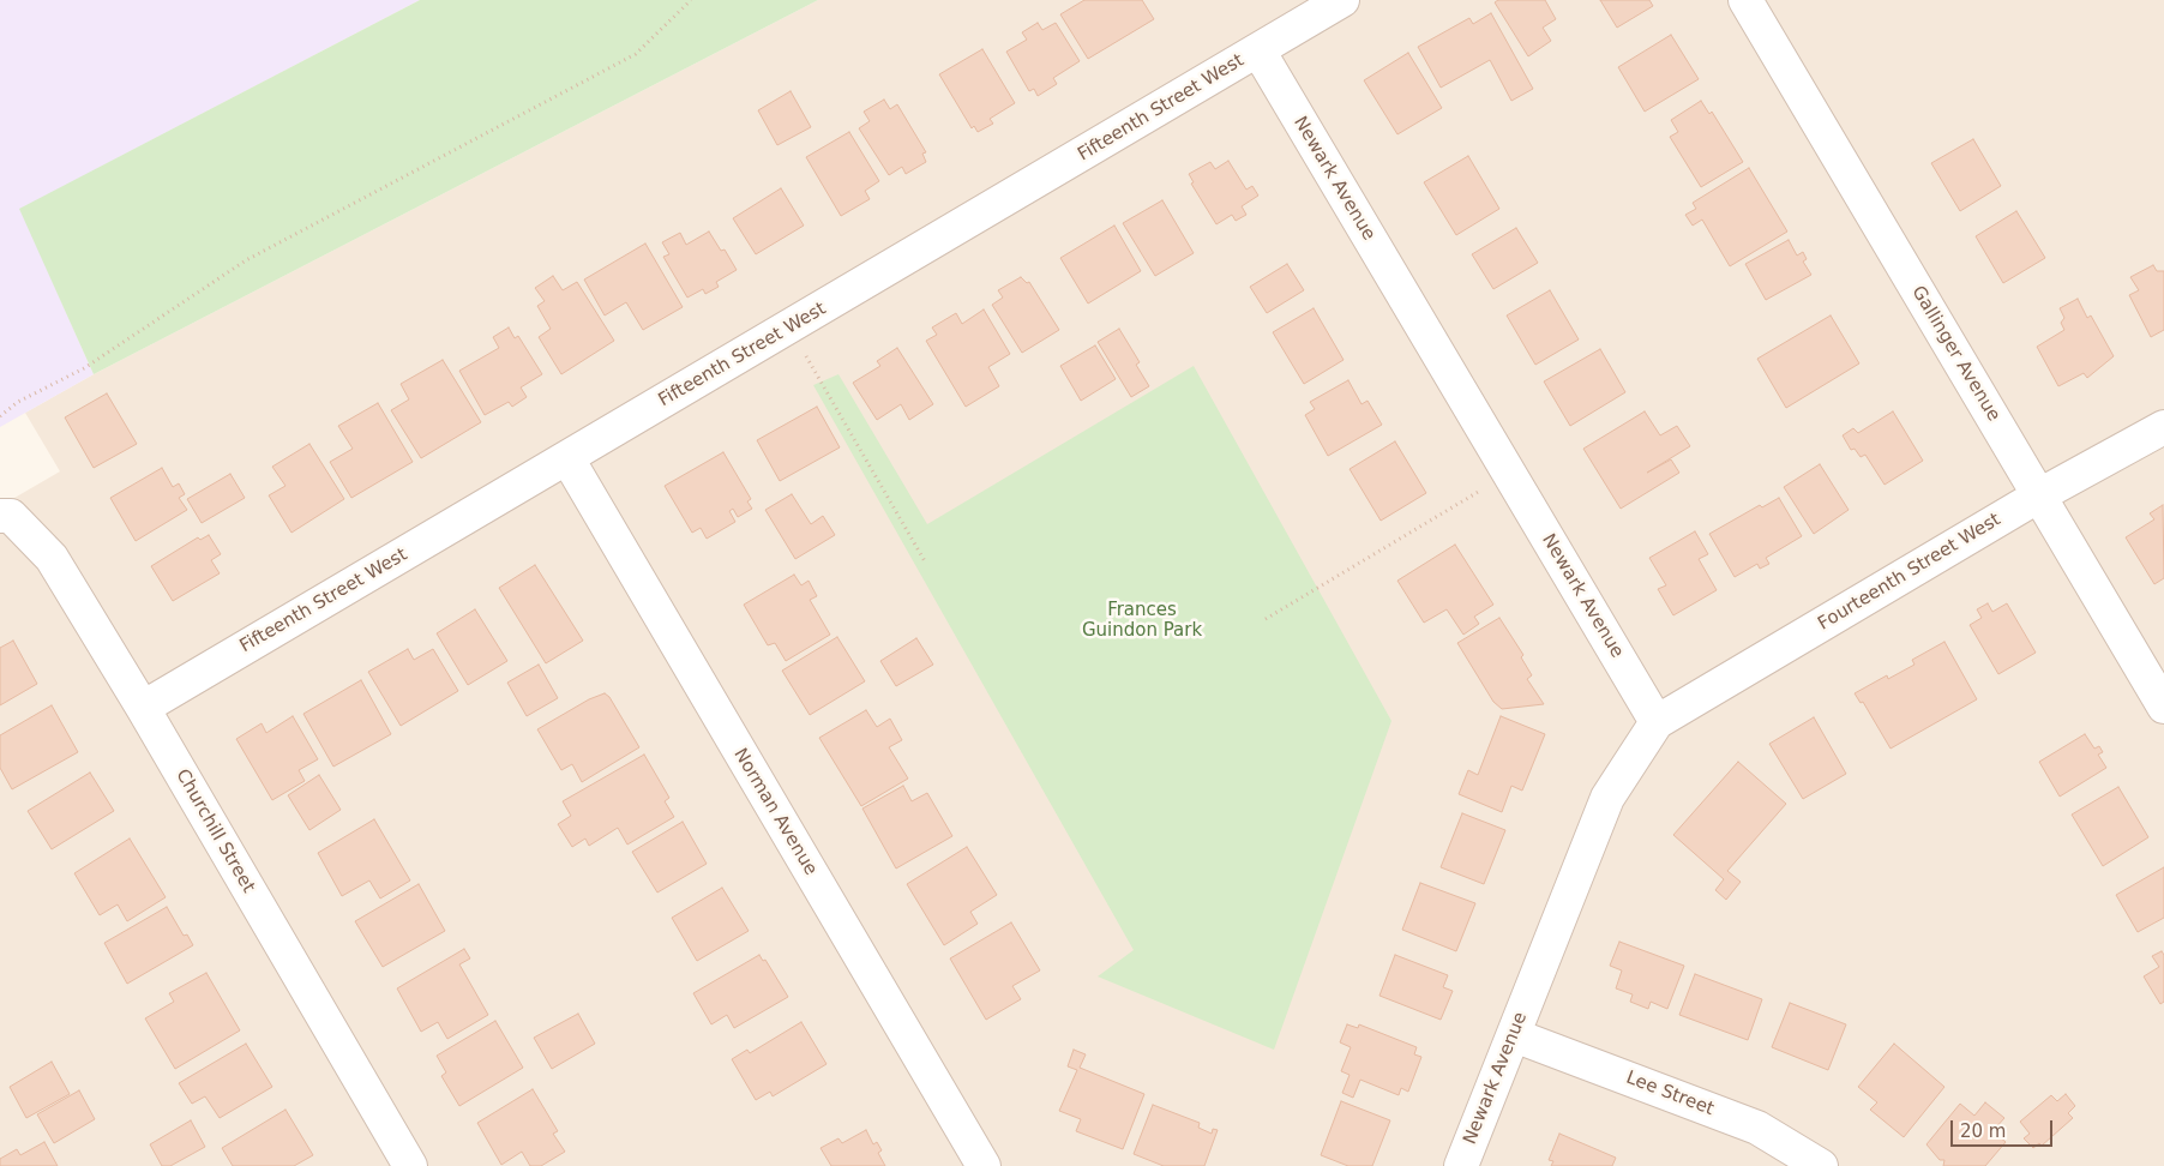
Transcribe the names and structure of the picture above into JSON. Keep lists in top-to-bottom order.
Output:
{
  "streets": {
    "street": [
      "Fifteenth Street West",
      "Newark Avenue",
      "Gallinger Avenue",
      "Fourteenth Street West",
      "Norman Avenue",
      "Churchill Street",
      "Lee Street"
    ]
  },
  "crossings": [
    ["Fifteenth Street West", "Newark Avenue"],
    ["Fifteenth Street West", "Norman Avenue"],
    ["Fifteenth Street West", "Churchill Street"],
    ["Newark Avenue", "Fourteenth Street West"],
    ["Newark Avenue", "Lee Street"],
    ["Gallinger Avenue", "Fourteenth Street West"]
  ],
  "parks": ["Frances Guindon Park"],
  "scale_bar": "20 m"
}
